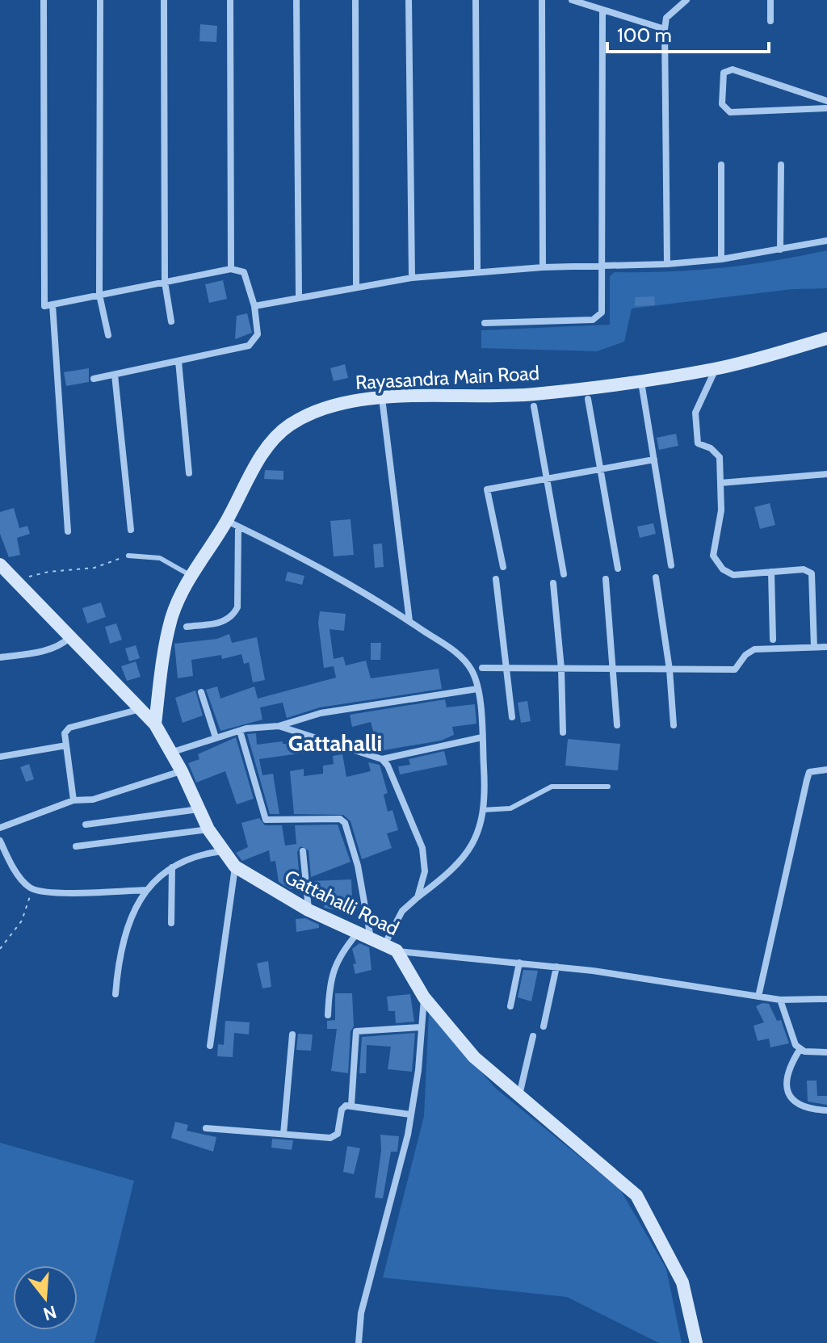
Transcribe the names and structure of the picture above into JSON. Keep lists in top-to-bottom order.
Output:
{
  "streets": {
    "main road": ["Rayasandra Main Road", "Gattahalli Road"]
  },
  "crossings": [
    ["Rayasandra Main Road", "Gattahalli Road"]
  ],
  "districts": ["Gattahalli"],
  "scale_bar": "100 m",
  "north": "bottom"
}
